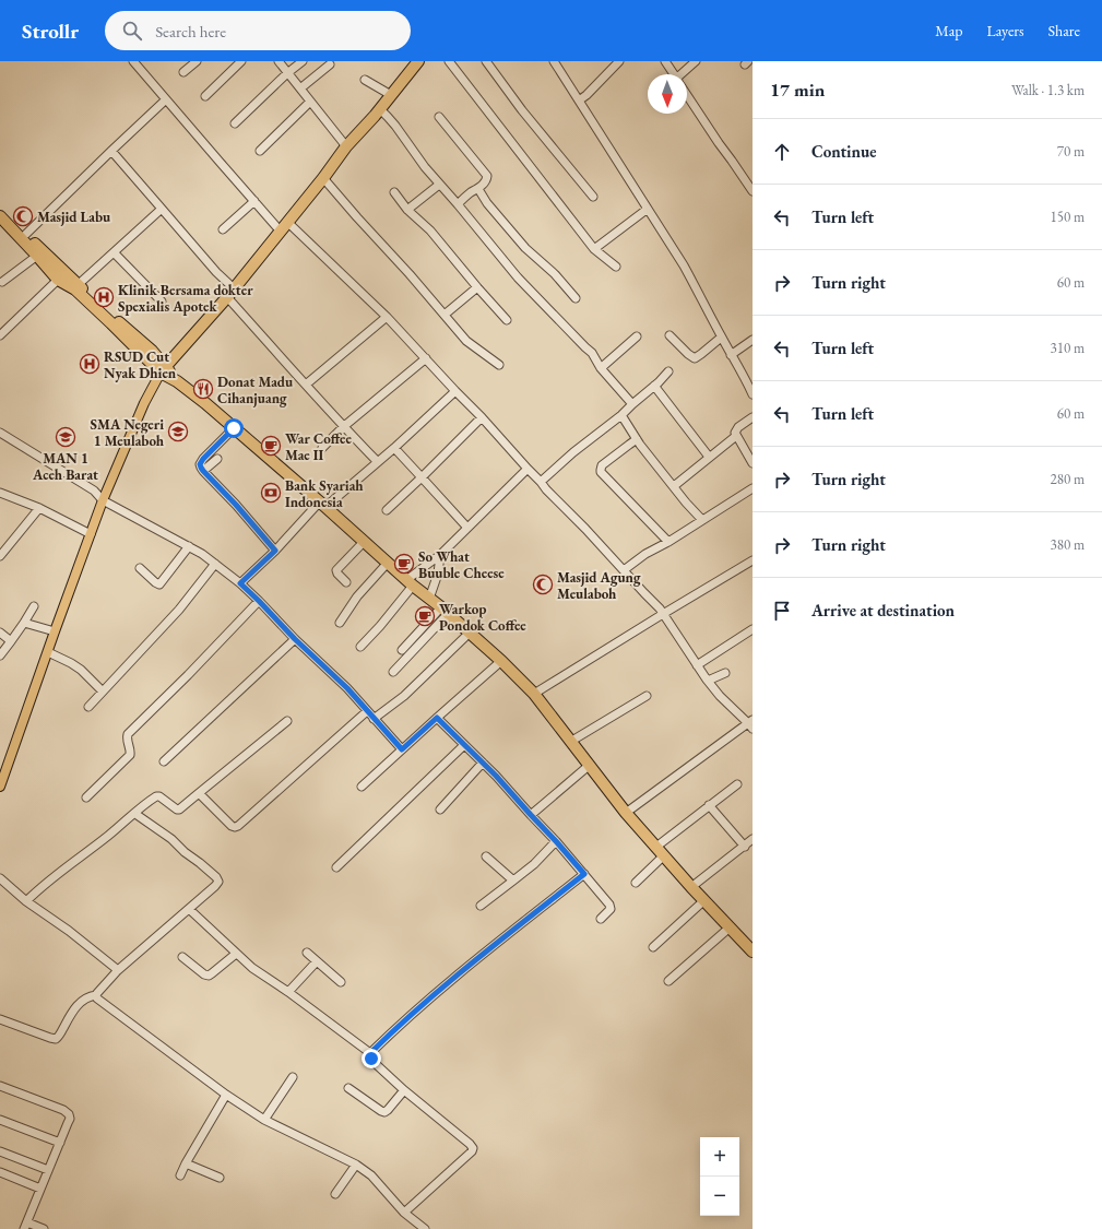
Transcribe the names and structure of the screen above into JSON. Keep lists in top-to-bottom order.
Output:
{
  "places": {
    "mosque": ["Masjid Labu", "Masjid Agung Meulaboh"],
    "hospital": ["Klinik Bersama dokter Spexialis Apotek", "RSUD Cut Nyak Dhien"],
    "restaurant": ["Donat Madu Cihanjuang"],
    "school or university": ["SMA Negeri 1 Meulaboh", "MAN 1 Aceh Barat"],
    "cafe": ["War Coffee Mae II", "So What Buuble Cheese", "Warkop Pondok Coffee"],
    "bank": ["Bank Syariah Indonesia"]
  },
  "north": "bottom",
  "page": {
    "header": "Strollr",
    "search": "Search here",
    "nav": ["Map", "Layers", "Share"],
    "heading": ["17 min", "Walk · 1.3 km"],
    "list": [
      ["Continue", "70 m"],
      ["Turn left", "150 m"],
      ["Turn right", "60 m"],
      ["Turn left", "310 m"],
      ["Turn left", "60 m"],
      ["Turn right", "280 m"],
      ["Turn right", "380 m"],
      "Arrive at destination"
    ],
    "map_buttons": ["+", "−"]
  }
}
